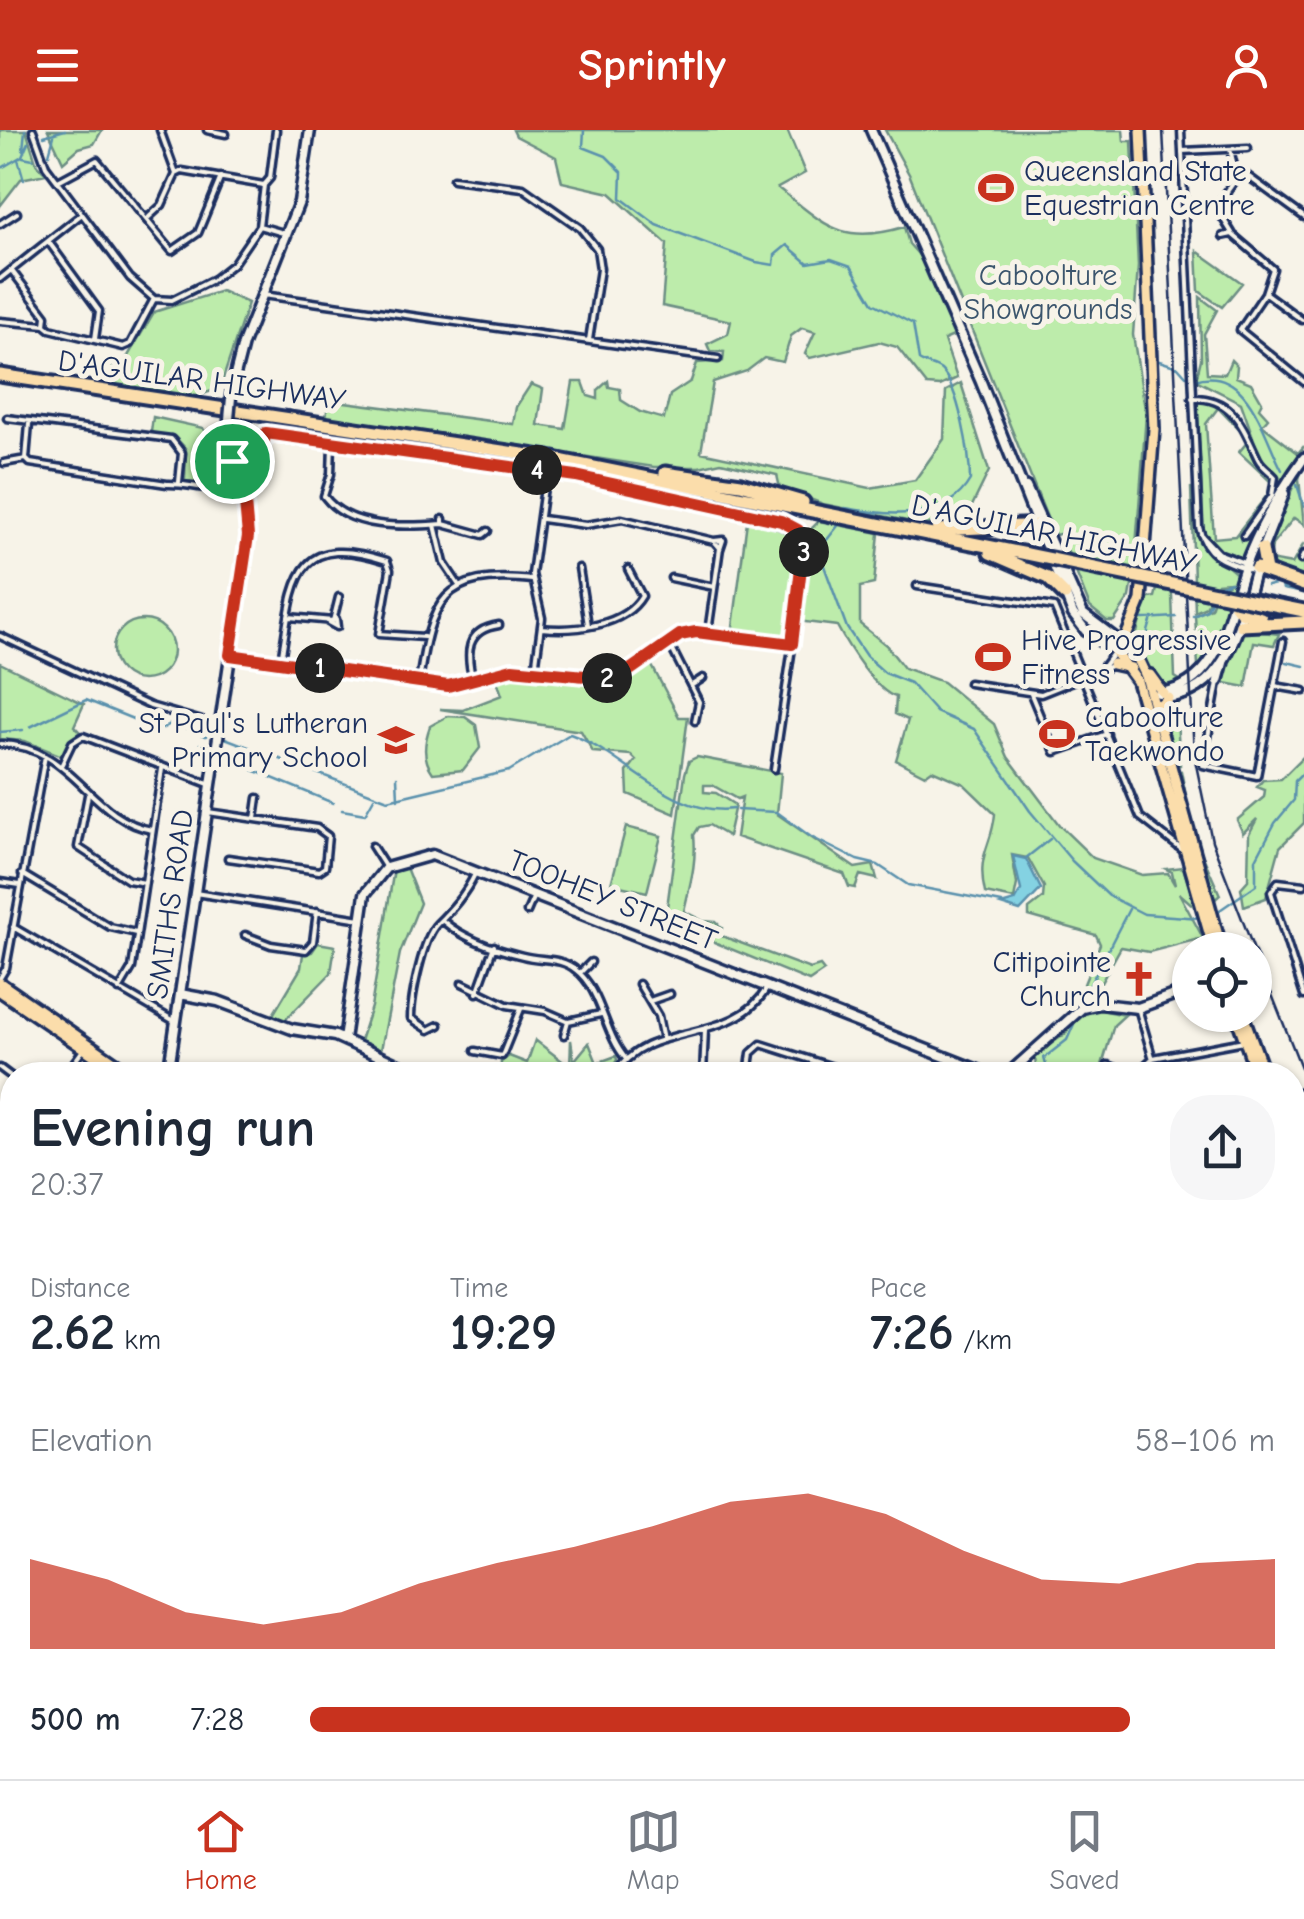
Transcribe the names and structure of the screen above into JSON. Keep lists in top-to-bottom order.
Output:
{
  "streets": {
    "highway": ["D'AGUILAR HIGHWAY"],
    "main road": ["TOOHEY STREET", "SMITHS ROAD"]
  },
  "parks": ["Caboolture Showgrounds"],
  "places": {
    "sports": ["Queensland State Equestrian Centre", "Hive Progressive Fitness", "Caboolture Taekwondo"],
    "school or university": ["St Paul's Lutheran Primary School"],
    "church": ["Citipointe Church"]
  },
  "page": {
    "header": "Sprintly",
    "pins": [
      "4",
      "3",
      "1",
      "2"
    ],
    "heading": ["Evening run", "20:37"],
    "stats": [
      ["Distance", "2.62 km"],
      ["Time", "19:29"],
      ["Pace", "7:26 /km"]
    ],
    "chart": ["Elevation", "58–106 m"],
    "list": [
      {
        "name": "500 m",
        "note": "7:28"
      }
    ],
    "tabs": ["Home", "Map", "Saved"]
  }
}
